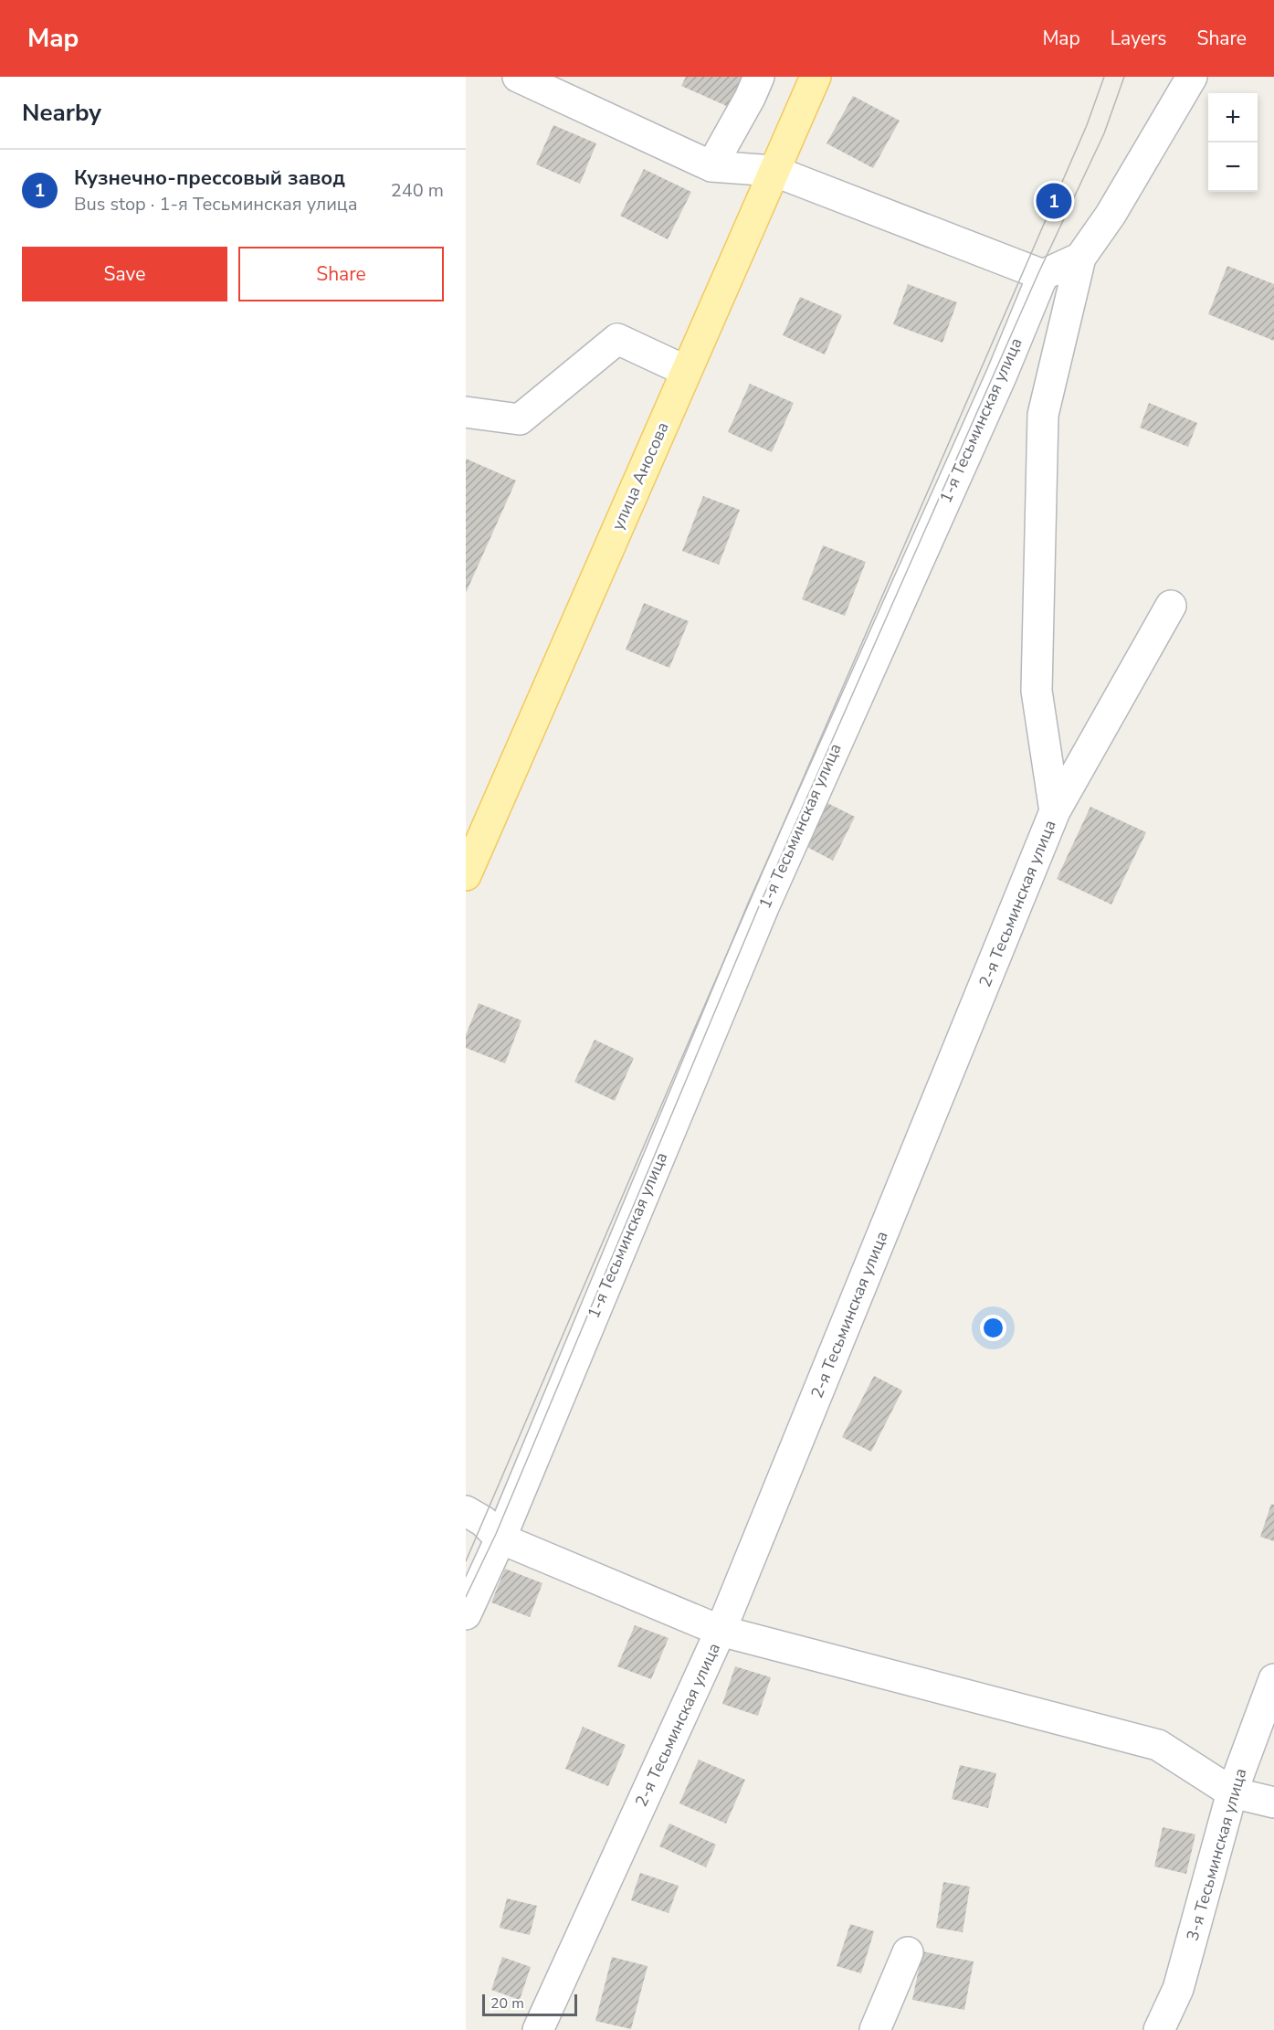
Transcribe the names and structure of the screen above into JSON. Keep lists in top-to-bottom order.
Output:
{
  "streets": {
    "main road": ["улица Аносова"],
    "street": ["1-я Тесьминская улица", "2-я Тесьминская улица", "3-я Тесьминская улица"]
  },
  "scale_bar": "20 m",
  "page": {
    "header": "Map",
    "nav": ["Map", "Layers", "Share"],
    "heading": "Nearby",
    "map_buttons": ["+", "−"],
    "list": [
      {
        "mark": "1",
        "name": "Кузнечно-прессовый завод",
        "note": "Bus stop · 1-я Тесьминская улица",
        "value": "240 m"
      }
    ],
    "pins": "1",
    "buttons": ["Save", "Share"],
    "scale": "20 m"
  }
}
